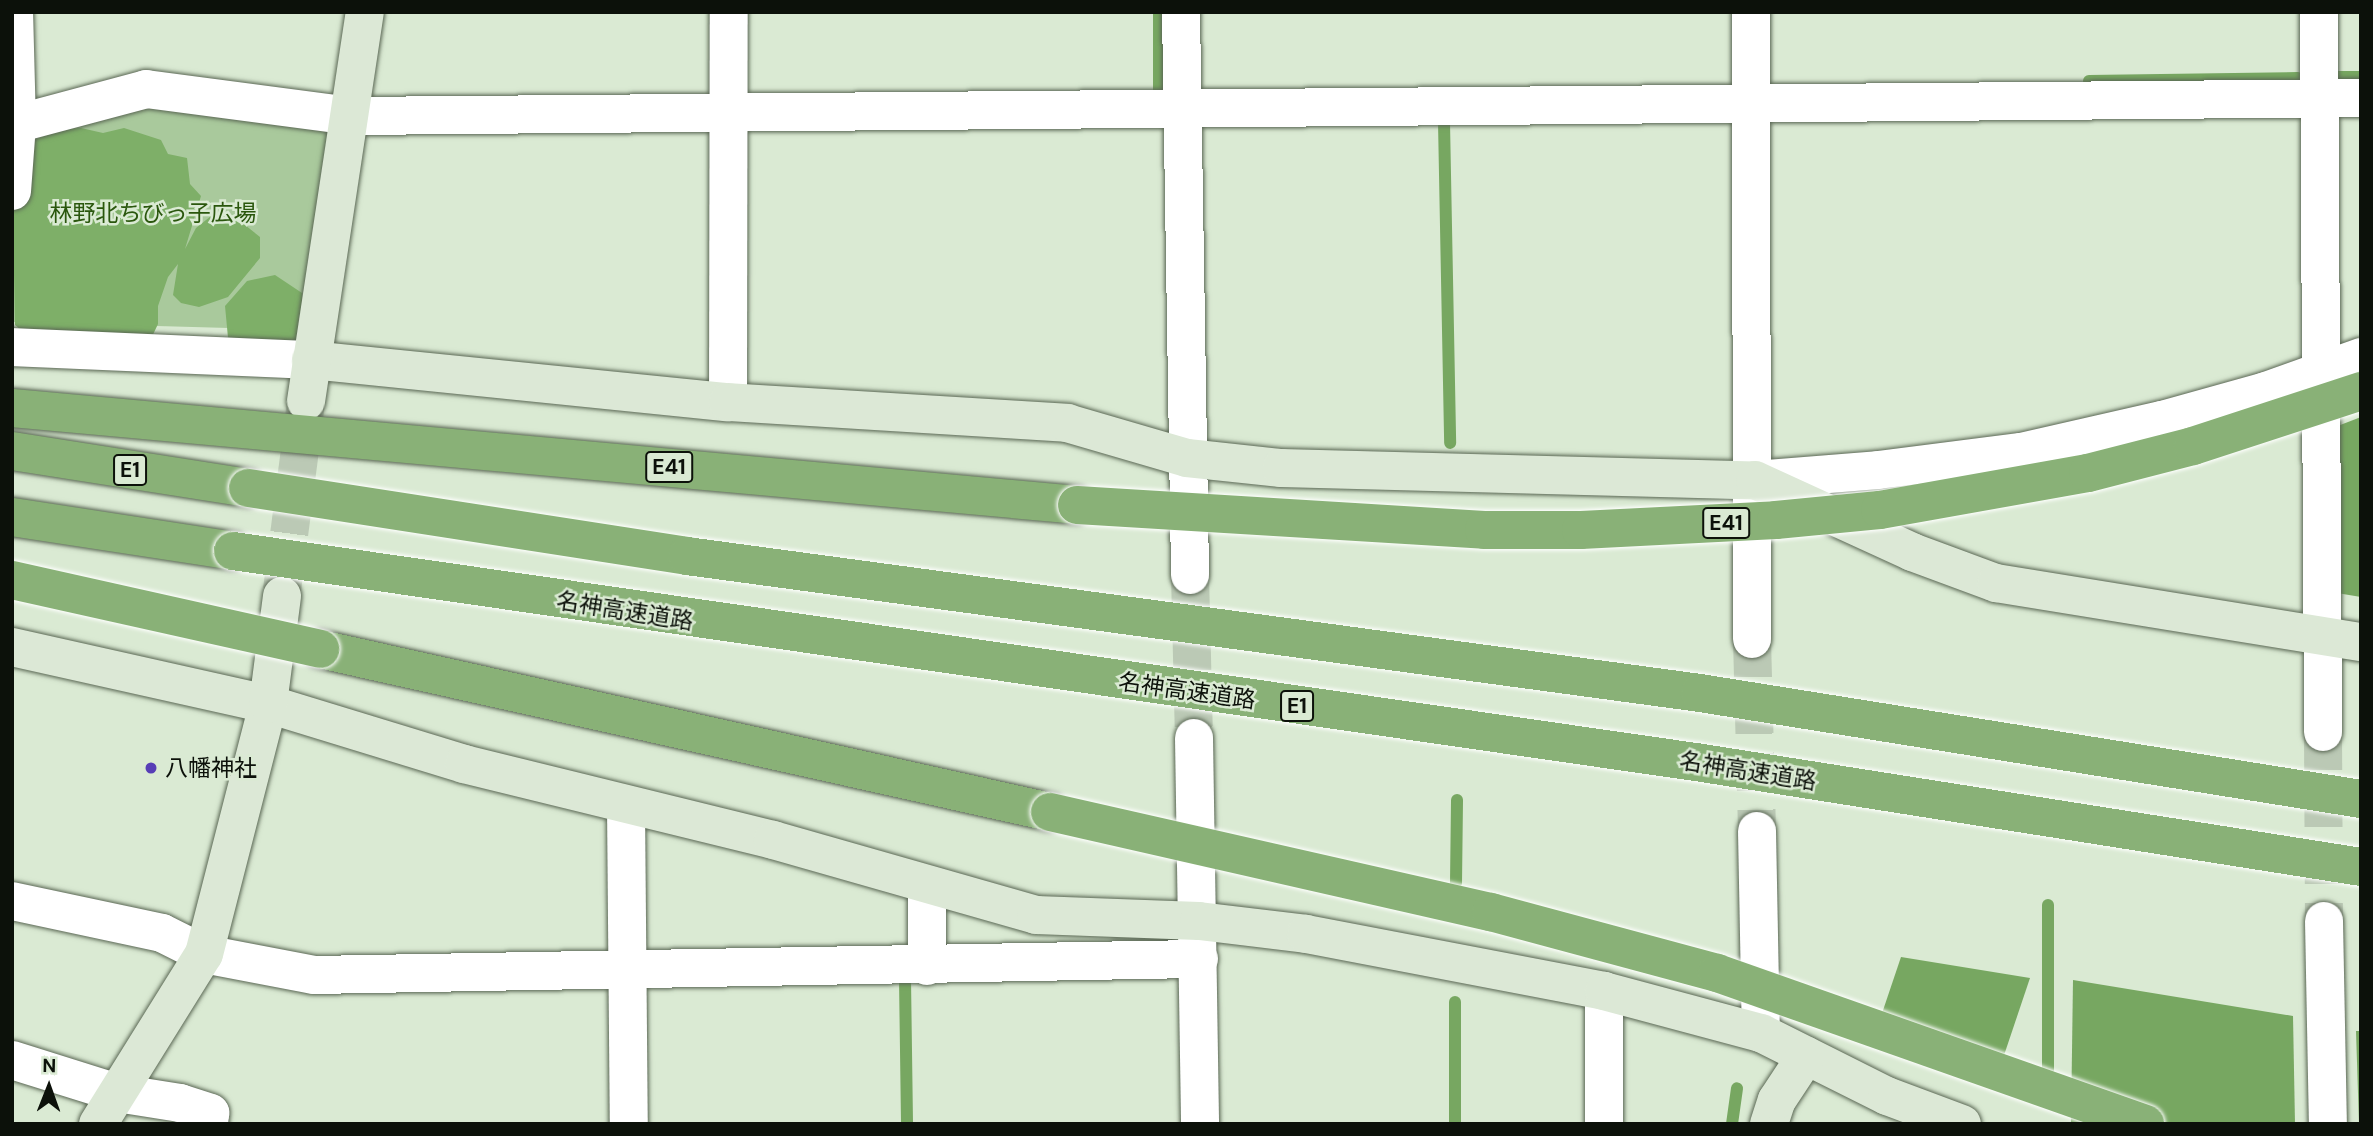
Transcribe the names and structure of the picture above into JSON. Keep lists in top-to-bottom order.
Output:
{
  "streets": {
    "highway": ["E41", "E1", "名神高速道路"]
  },
  "parks": ["林野北ちびっ子広場"],
  "places": ["八幡神社"],
  "north": "top"
}
